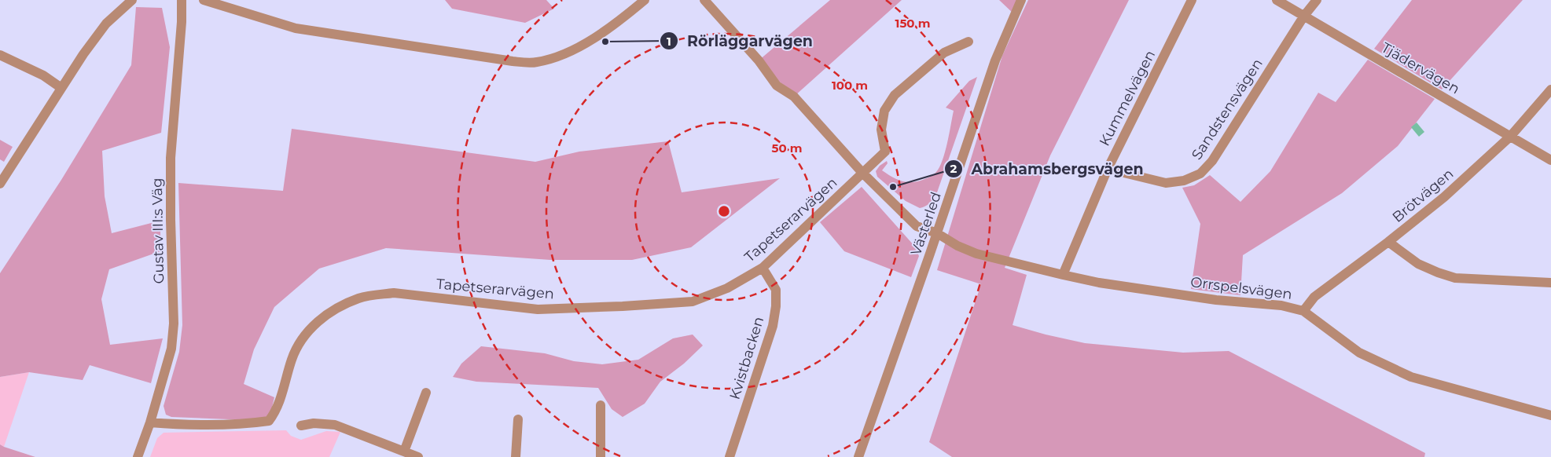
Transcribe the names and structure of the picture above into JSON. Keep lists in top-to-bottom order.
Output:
{
  "streets": {
    "street": [
      "Tjädervägen",
      "Kummelvägen",
      "Sandstensvägen",
      "Brötvägen",
      "Tapetserarvägen",
      "Västerled",
      "Gustav III:s Väg",
      "Orrspelsvägen",
      "Kvistbacken"
    ]
  },
  "crossings": [
    ["Tjädervägen", "Sandstensvägen"],
    ["Tjädervägen", "Brötvägen"],
    ["Kummelvägen", "Sandstensvägen"],
    ["Kummelvägen", "Orrspelsvägen"],
    ["Brötvägen", "Orrspelsvägen"],
    ["Tapetserarvägen", "Gustav III:s Väg"],
    ["Tapetserarvägen", "Orrspelsvägen"],
    ["Tapetserarvägen", "Kvistbacken"],
    ["Västerled", "Orrspelsvägen"]
  ],
  "places": ["Rörläggarvägen", "Abrahamsbergsvägen"],
  "rings": ["150 m", "100 m", "50 m"]
}
